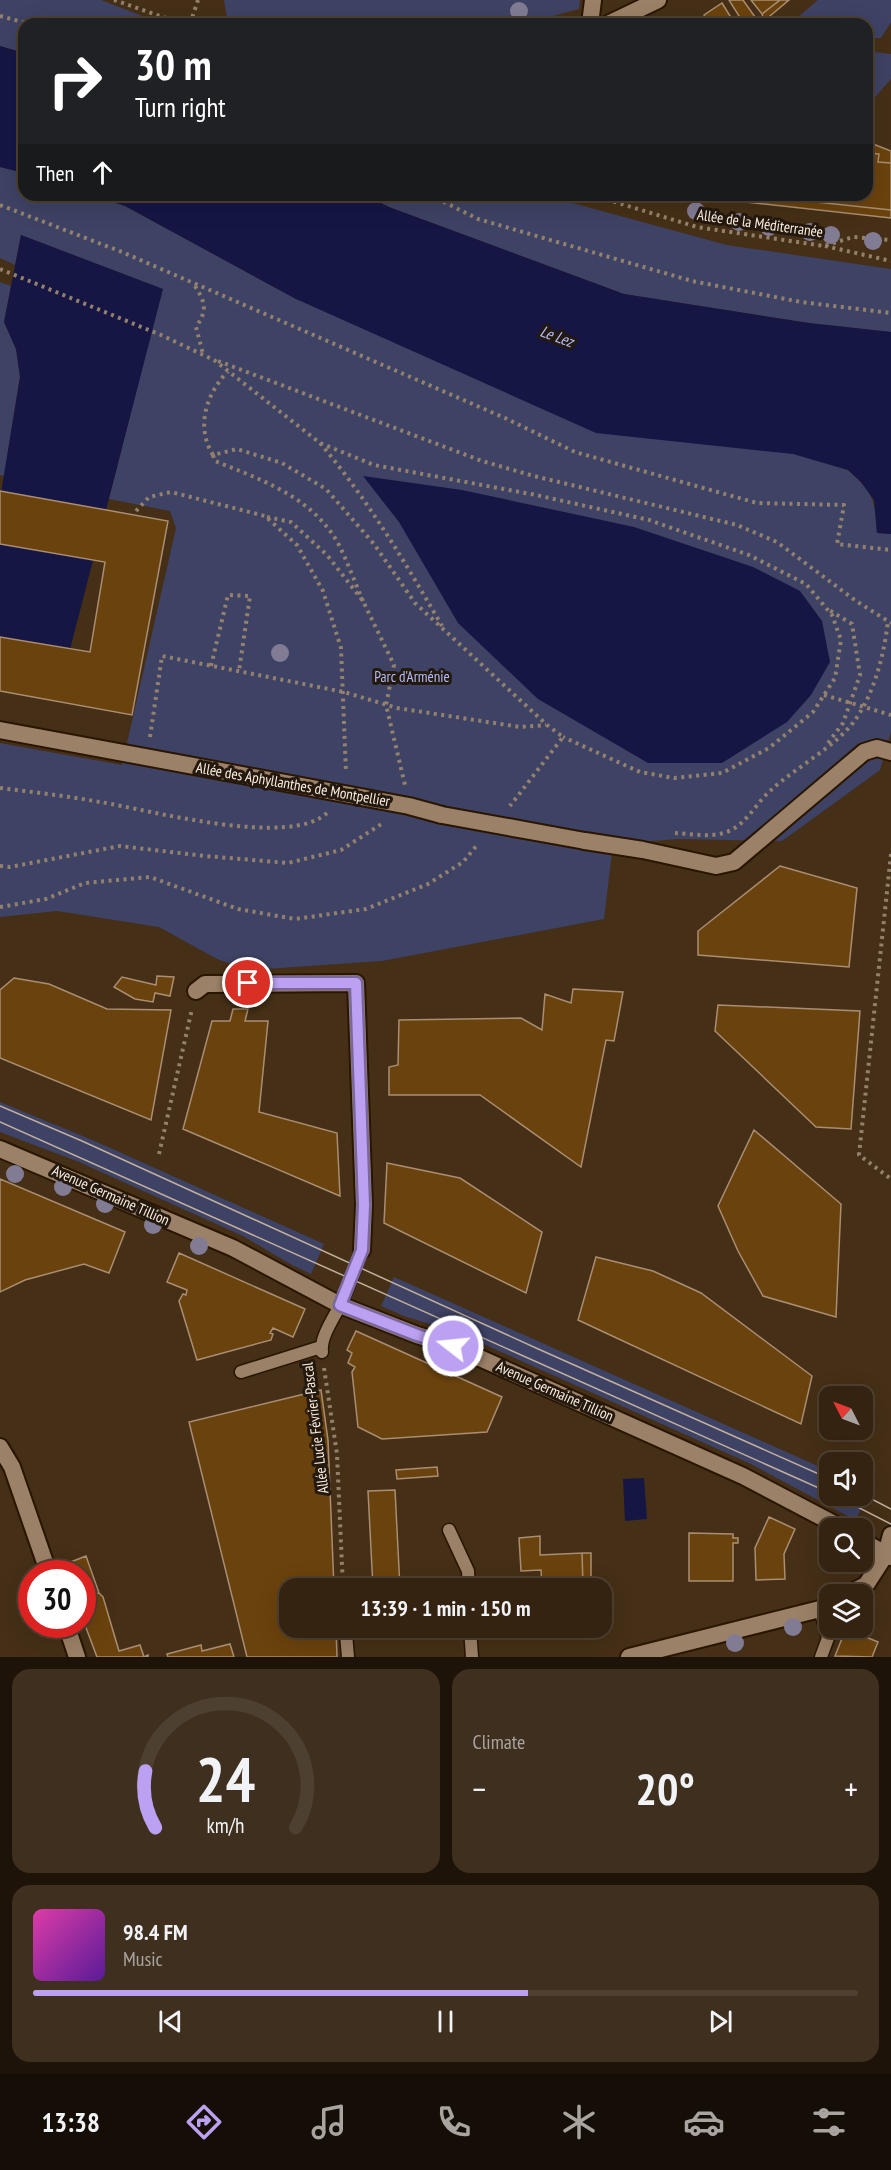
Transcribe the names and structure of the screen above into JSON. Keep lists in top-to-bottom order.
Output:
{
  "streets": {
    "street": ["Allée des Aphyllanthes de Montpellier", "Avenue Germaine Tillion"],
    "lane": ["Allée Lucie Février-Pascal"],
    "path": ["Allée de la Méditerranée"]
  },
  "crossings": [
    ["Avenue Germaine Tillion", "Allée Lucie Février-Pascal"]
  ],
  "water": ["Le Lez"],
  "parks": ["Parc d'Arménie"],
  "north": "top left",
  "page": {
    "turn": ["30 m", "Turn right"],
    "then": "Then",
    "limit": "30",
    "trip": "13:39 · 1 min · 150 m",
    "tile": "Climate",
    "heat": ["−", "20°", "+"],
    "song": ["98.4 FM", "Music"],
    "tabs": "13:38",
    "gauge": ["24", "km/h"]
  }
}
